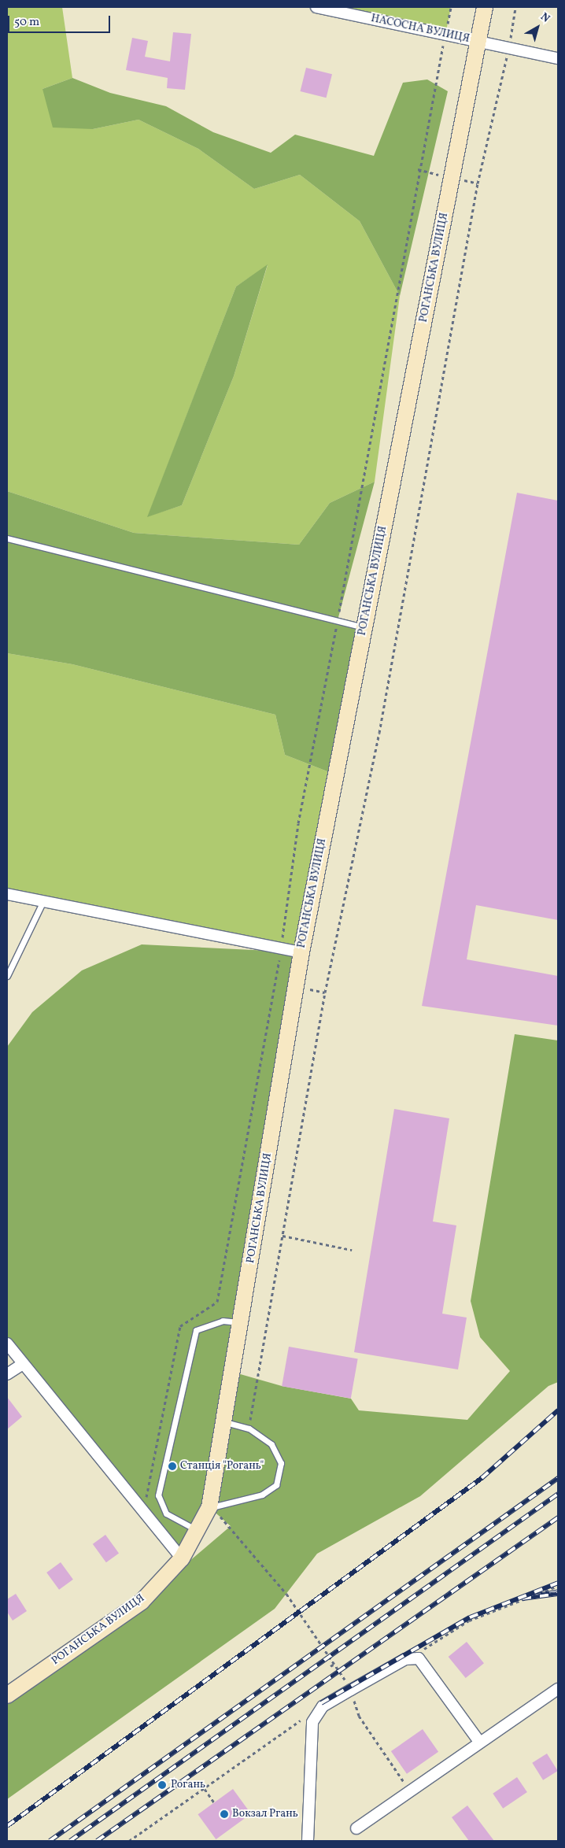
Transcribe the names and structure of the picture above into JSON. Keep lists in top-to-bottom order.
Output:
{
  "streets": {
    "main road": ["РОГАНСЬКА ВУЛИЦЯ"],
    "street": ["НАСОСНА ВУЛИЦЯ"]
  },
  "crossings": [
    ["НАСОСНА ВУЛИЦЯ", "РОГАНСЬКА ВУЛИЦЯ"]
  ],
  "places": ["Станція \"Рогань\"", "Рогань", "Вокзал Ргань"],
  "scale_bar": "50 m",
  "north": "top right"
}
